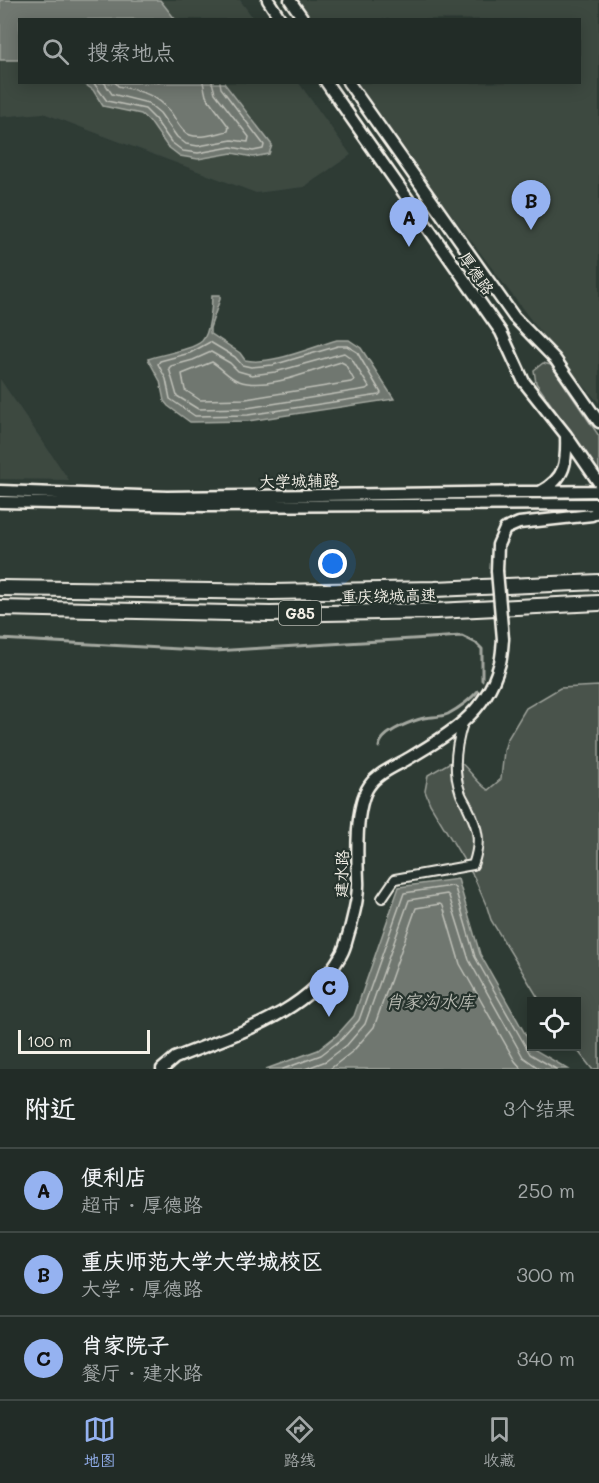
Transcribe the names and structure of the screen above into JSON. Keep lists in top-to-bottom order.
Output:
{
  "streets": {
    "highway": ["重庆绕城高速", "G85"],
    "street": ["厚德路", "大学城辅路", "建水路"]
  },
  "water": ["肖家沟水库"],
  "scale_bar": "100 m",
  "page": {
    "search": "搜索地点",
    "pins": ["B", "A", "C"],
    "scale": "100 m",
    "heading": ["附近", "3个结果"],
    "list": [
      {
        "mark": "A",
        "name": "便利店",
        "note": "超市 · 厚德路",
        "value": "250 m"
      },
      {
        "mark": "B",
        "name": "重庆师范大学大学城校区",
        "note": "大学 · 厚德路",
        "value": "300 m"
      },
      {
        "mark": "C",
        "name": "肖家院子",
        "note": "餐厅 · 建水路",
        "value": "340 m"
      }
    ],
    "nav": ["地图", "路线", "收藏"]
  }
}
